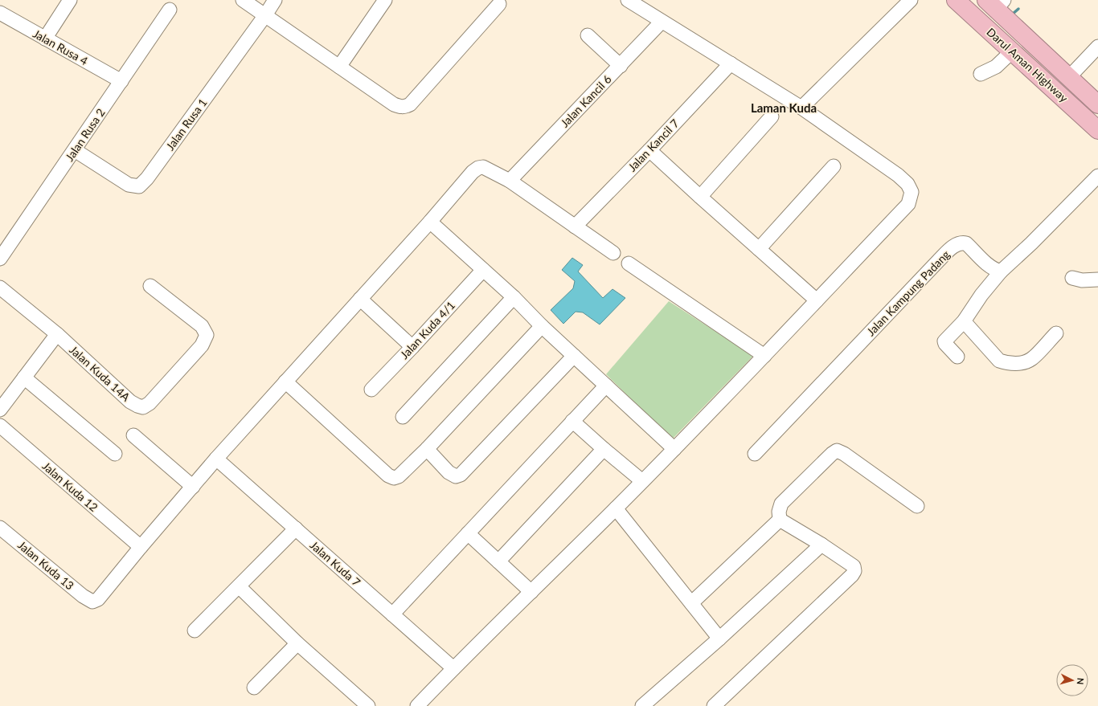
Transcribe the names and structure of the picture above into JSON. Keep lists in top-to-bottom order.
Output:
{
  "streets": {
    "highway": ["Darul Aman Highway"],
    "street": [
      "Jalan Rusa 4",
      "Jalan Kancil 6",
      "Jalan Rusa 1",
      "Jalan Rusa 2",
      "Jalan Kancil 7",
      "Jalan Kampung Padang",
      "Jalan Kuda 4/1",
      "Jalan Kuda 14A",
      "Jalan Kuda 12",
      "Jalan Kuda 7",
      "Jalan Kuda 13"
    ]
  },
  "crossings": [
    ["Jalan Rusa 4", "Jalan Rusa 2"],
    ["Jalan Rusa 1", "Jalan Rusa 2"],
    ["Jalan Kuda 12", "Jalan Kuda 13"]
  ],
  "districts": ["Laman Kuda"],
  "north": "right"
}
